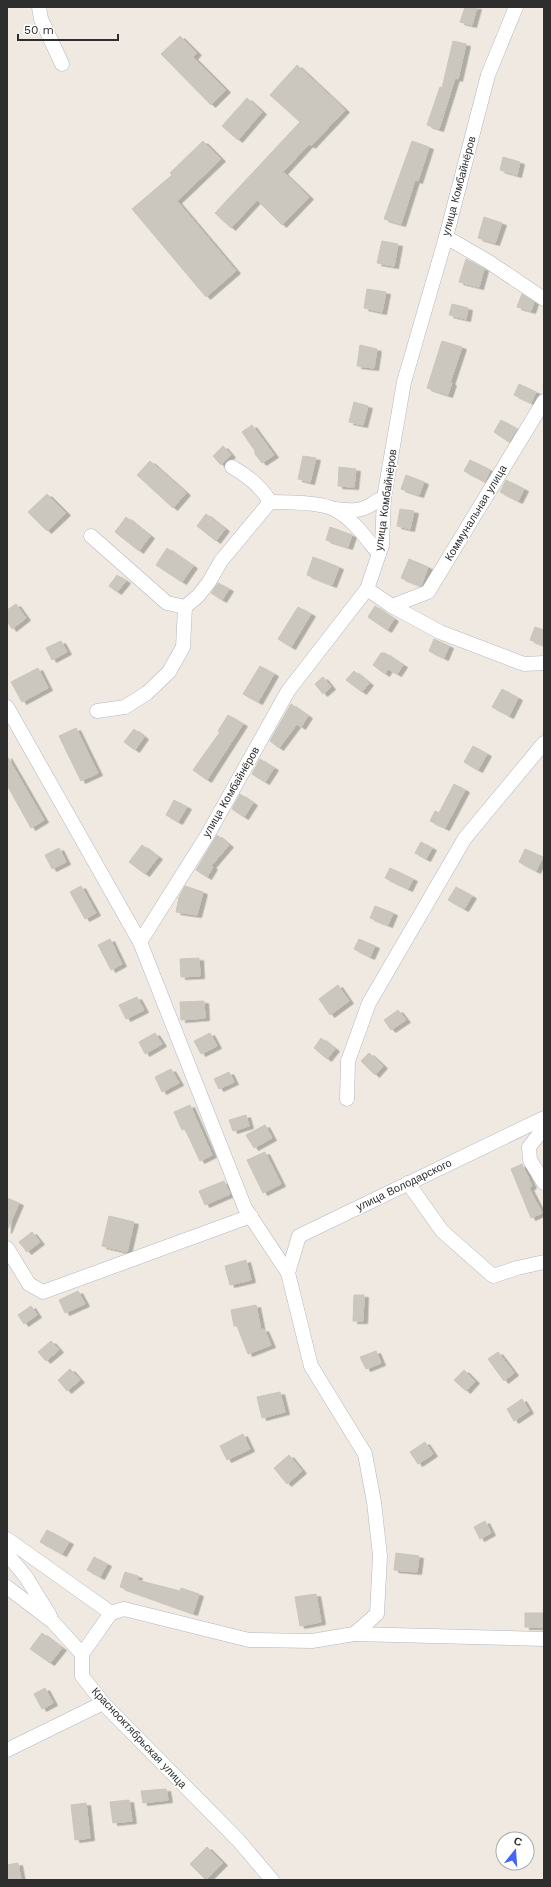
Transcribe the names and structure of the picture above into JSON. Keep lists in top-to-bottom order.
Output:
{
  "streets": {
    "street": [
      "улица Комбайнёров",
      "Коммунальная улица",
      "улица Володарского",
      "Краснооктябрьская улица"
    ]
  },
  "scale_bar": "50 m",
  "north": "top"
}
